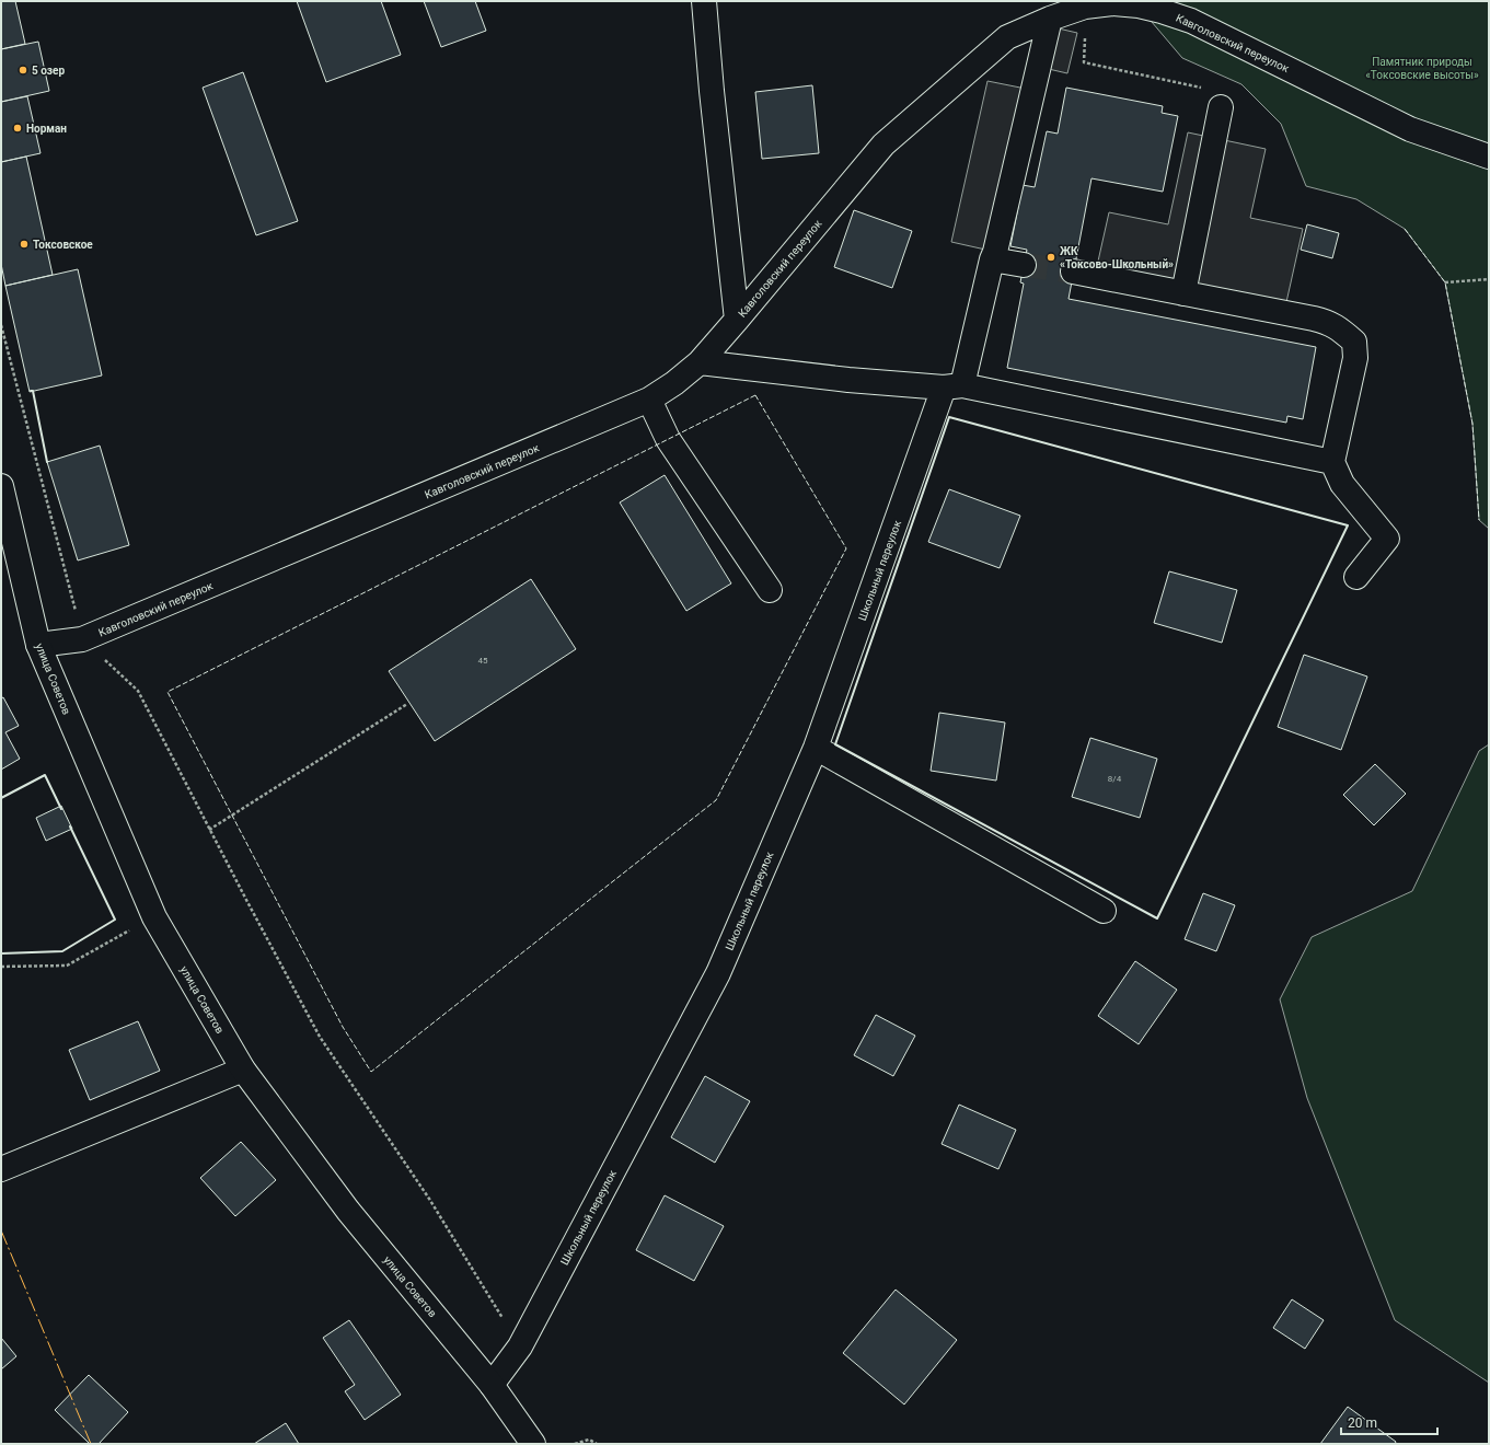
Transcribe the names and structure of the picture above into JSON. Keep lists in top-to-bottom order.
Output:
{
  "streets": {
    "street": ["Кавголовский переулок", "Школьный переулок", "улица Советов"]
  },
  "crossings": [
    ["Кавголовский переулок", "Школьный переулок"],
    ["Кавголовский переулок", "улица Советов"],
    ["Школьный переулок", "улица Советов"]
  ],
  "parks": ["Памятник природы «Токсовские высоты»"],
  "places": [
    "5 озер",
    "Норман",
    "Токсовское",
    "ЖК «Токсово-Школьный»"
  ],
  "house_numbers": ["45", "8/4"],
  "scale_bar": "20 m"
}
